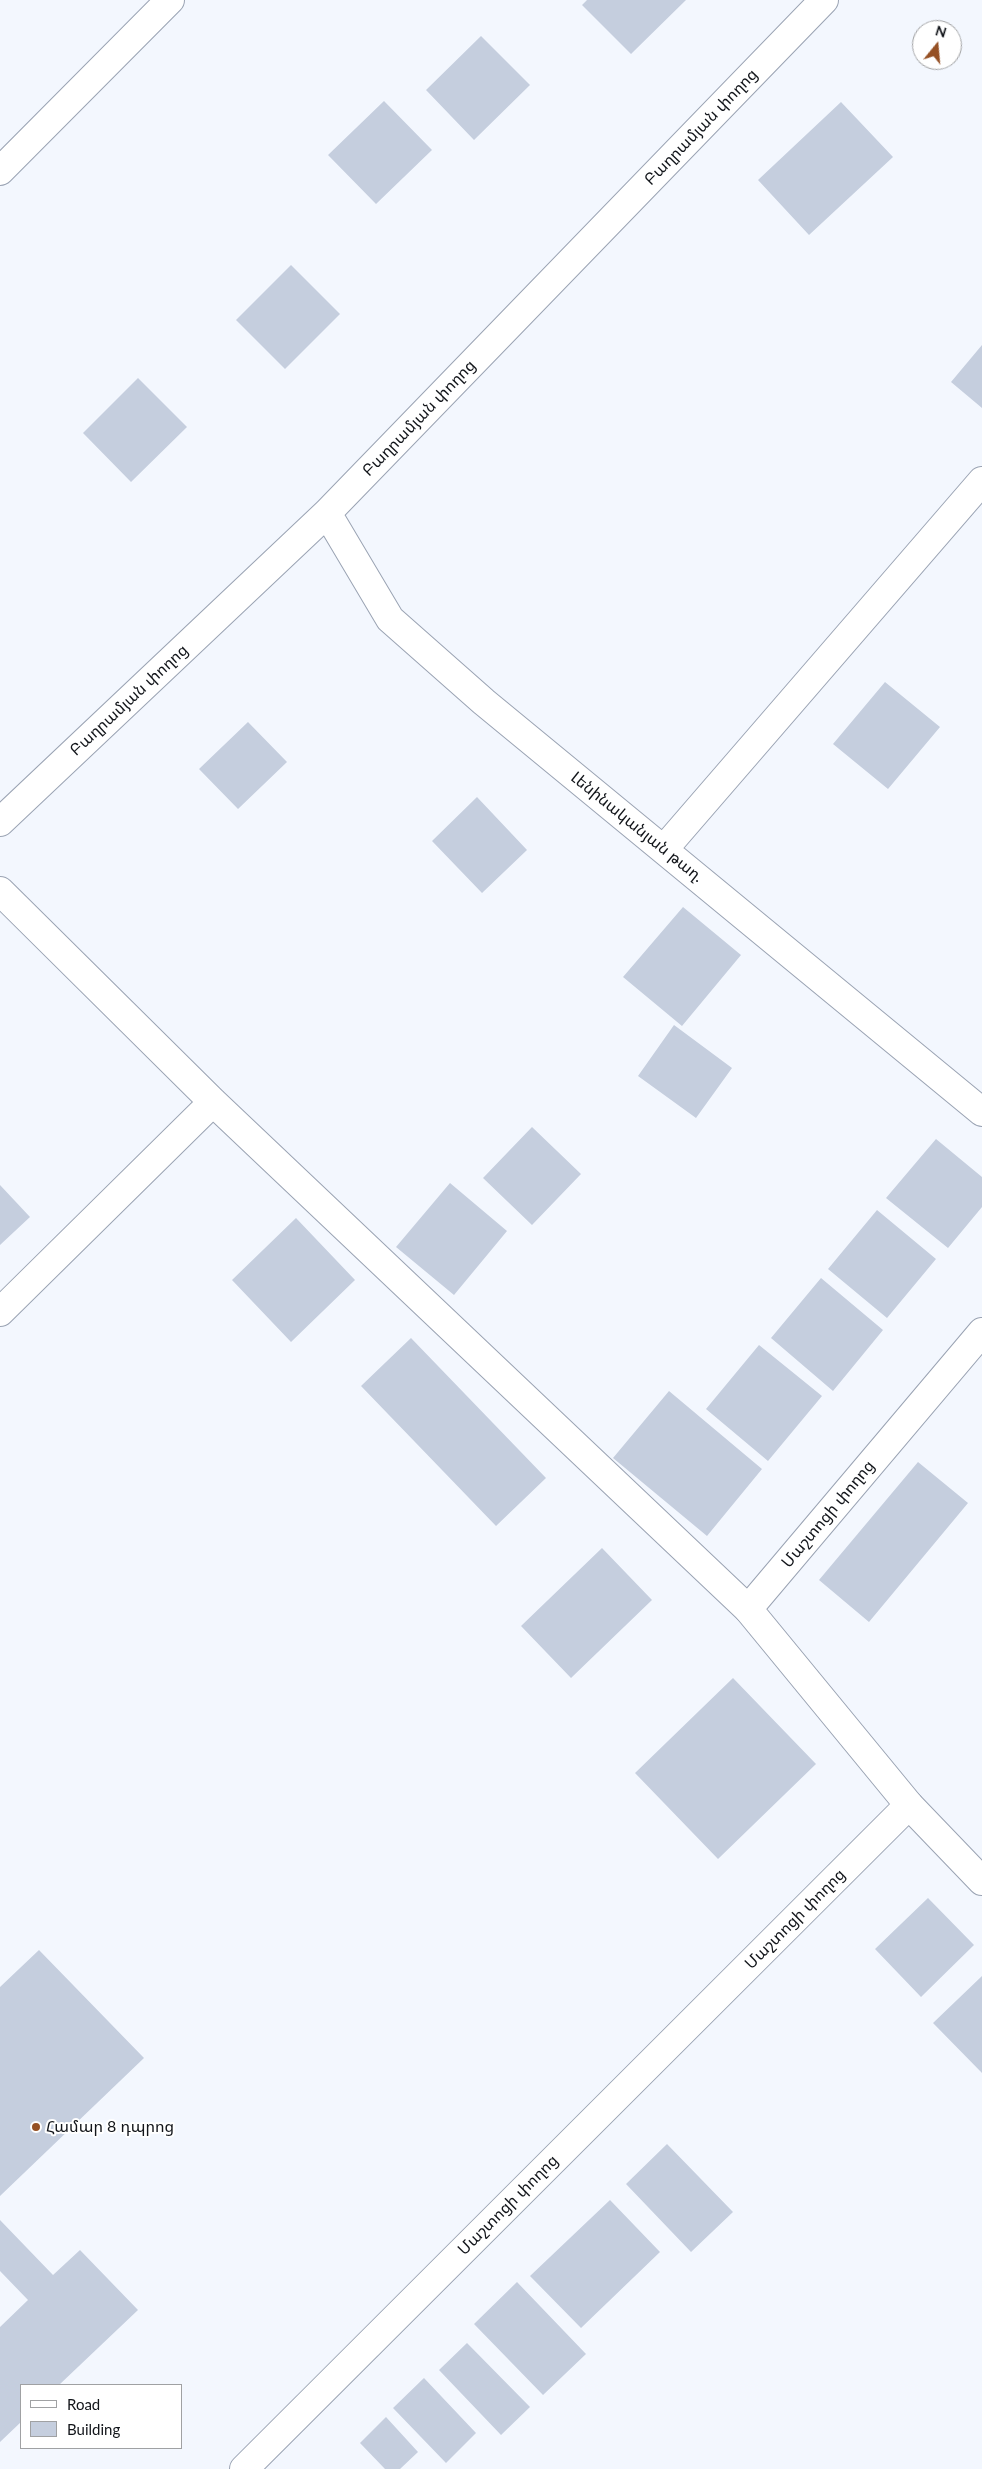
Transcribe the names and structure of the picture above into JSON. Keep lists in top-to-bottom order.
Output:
{
  "streets": {
    "street": ["Բաղրամյան փողոց", "Լենինականյան թաղ.", "Մաշտոցի փողոց"]
  },
  "crossings": [
    ["Բաղրամյան փողոց", "Լենինականյան թաղ."]
  ],
  "places": ["Համար 8 դպրոց"],
  "legend": ["Road", "Building"],
  "north": "top"
}
